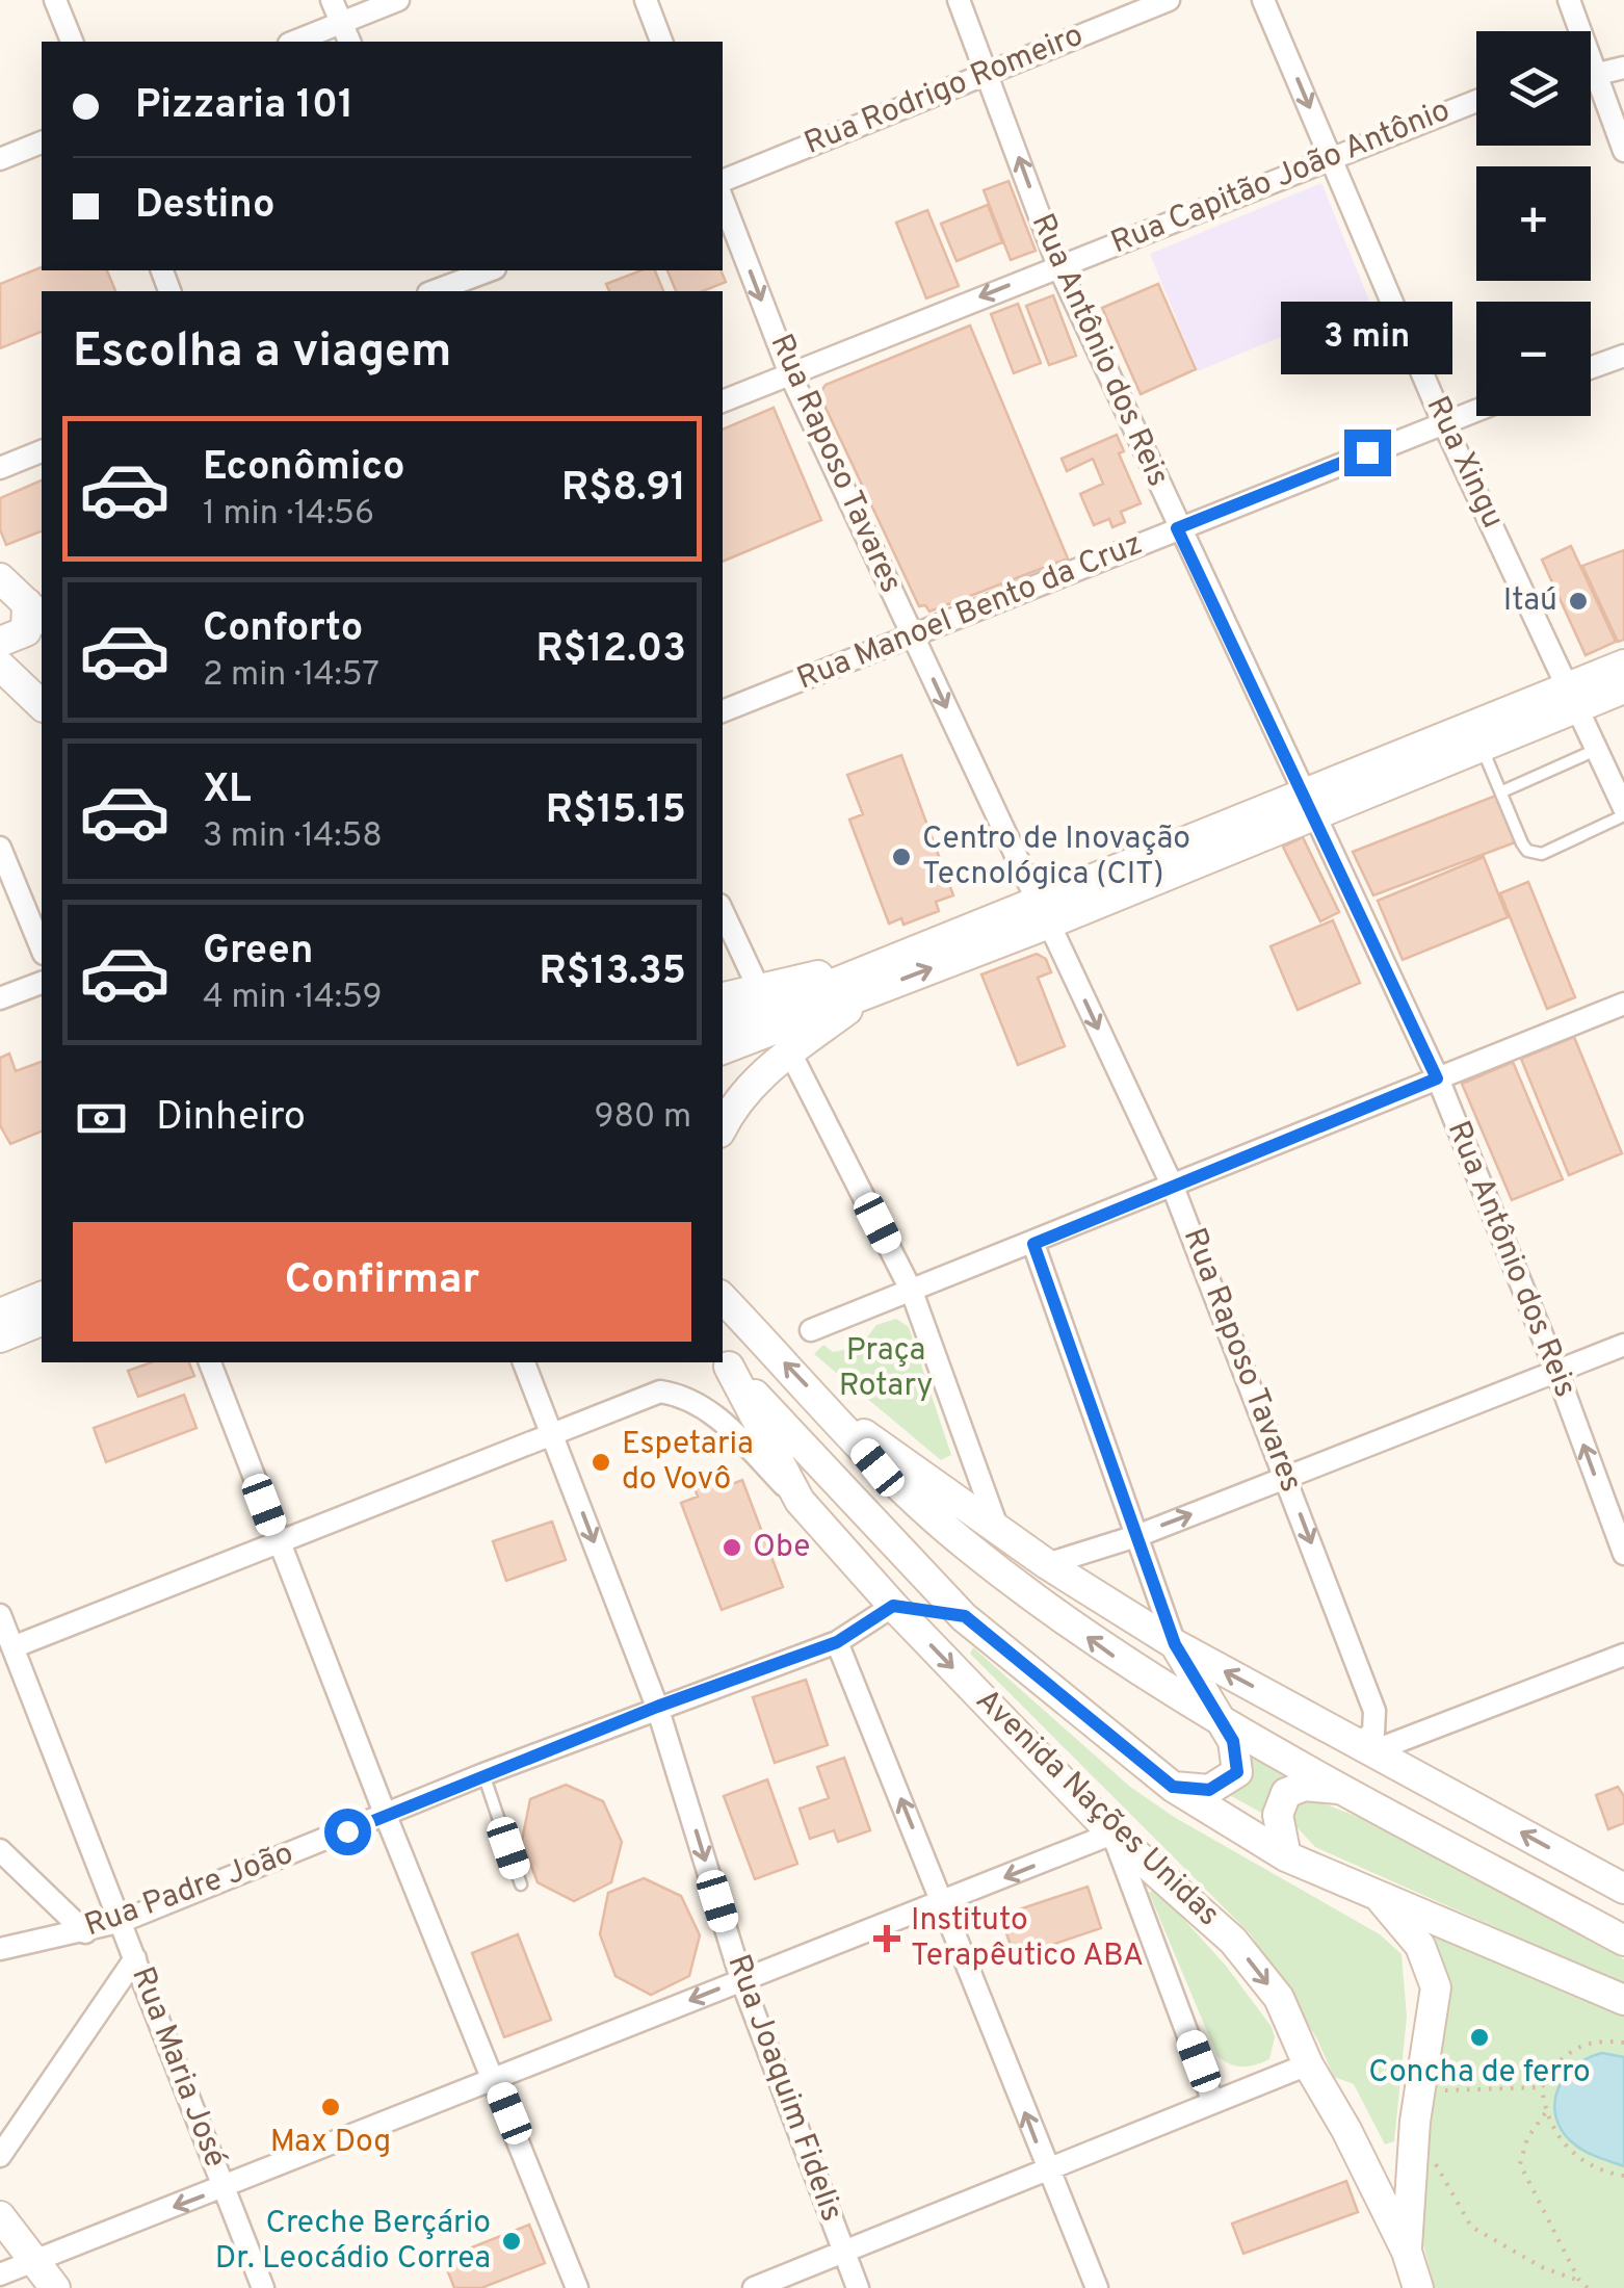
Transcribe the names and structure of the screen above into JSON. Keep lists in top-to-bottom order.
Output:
{
  "streets": {
    "main road": ["Avenida Nações Unidas"],
    "street": [
      "Rua Rodrigo Romeiro",
      "Rua Capitão João Antônio",
      "Rua Antônio dos Reis",
      "Rua Xingu",
      "Rua Raposo Tavares",
      "Rua Manoel Bento da Cruz",
      "Rua Padre João",
      "Rua Maria José",
      "Rua Joaquim Fidelis"
    ]
  },
  "crossings": [
    ["Rua Rodrigo Romeiro", "Rua Antônio dos Reis"],
    ["Rua Capitão João Antônio", "Rua Antônio dos Reis"],
    ["Rua Capitão João Antônio", "Rua Xingu"],
    ["Rua Capitão João Antônio", "Rua Raposo Tavares"],
    ["Rua Antônio dos Reis", "Rua Manoel Bento da Cruz"],
    ["Rua Xingu", "Rua Manoel Bento da Cruz"],
    ["Rua Raposo Tavares", "Rua Manoel Bento da Cruz"],
    ["Avenida Nações Unidas", "Rua Padre João"],
    ["Avenida Nações Unidas", "Rua Joaquim Fidelis"],
    ["Rua Padre João", "Rua Maria José"],
    ["Rua Padre João", "Rua Joaquim Fidelis"]
  ],
  "one_way": ["Rua Capitão João Antônio", "Rua Raposo Tavares", "Rua Joaquim Fidelis"],
  "parks": ["Praça Rotary"],
  "places": {
    "other": [
      "Itaú",
      "Centro de Inovação Tecnológica (CIT)",
      "Espetaria do Vovô",
      "Obe",
      "Concha de ferro",
      "Max Dog",
      "Creche Berçário Dr. Leocádio Correa"
    ],
    "health": ["Instituto Terapêutico ABA"]
  },
  "page": {
    "map_buttons": ["+", "−"],
    "banner": ["Pizzaria 101", "Destino"],
    "heading": "Escolha a viagem",
    "bubble": "3 min",
    "list": [
      {
        "name": "Econômico",
        "note": "1 min · 14:56",
        "value": "R$8.91"
      },
      {
        "name": "Conforto",
        "note": "2 min · 14:57",
        "value": "R$12.03"
      },
      {
        "name": "XL",
        "note": "3 min · 14:58",
        "value": "R$15.15"
      },
      {
        "name": "Green",
        "note": "4 min · 14:59",
        "value": "R$13.35"
      }
    ],
    "pay": ["Dinheiro", "980 m"],
    "buttons": "Confirmar"
  }
}
